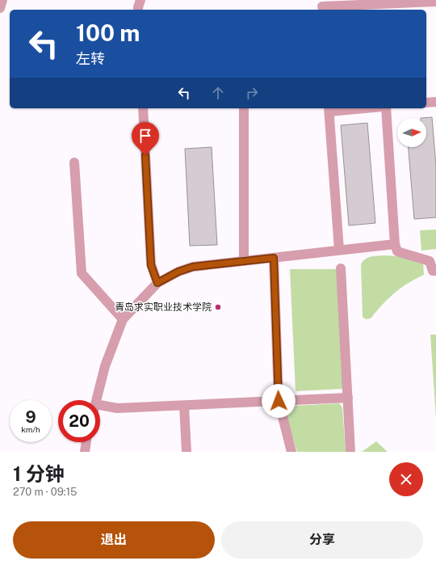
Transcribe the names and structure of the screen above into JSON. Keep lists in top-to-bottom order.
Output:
{
  "places": ["青岛求实职业技术学院"],
  "north": "right",
  "page": {
    "turn": ["100 m", "左转"],
    "speed": "9 km/h",
    "limit": "20",
    "heading": ["1 分钟", "270 m · 09:15"],
    "buttons": ["退出", "分享"]
  }
}
